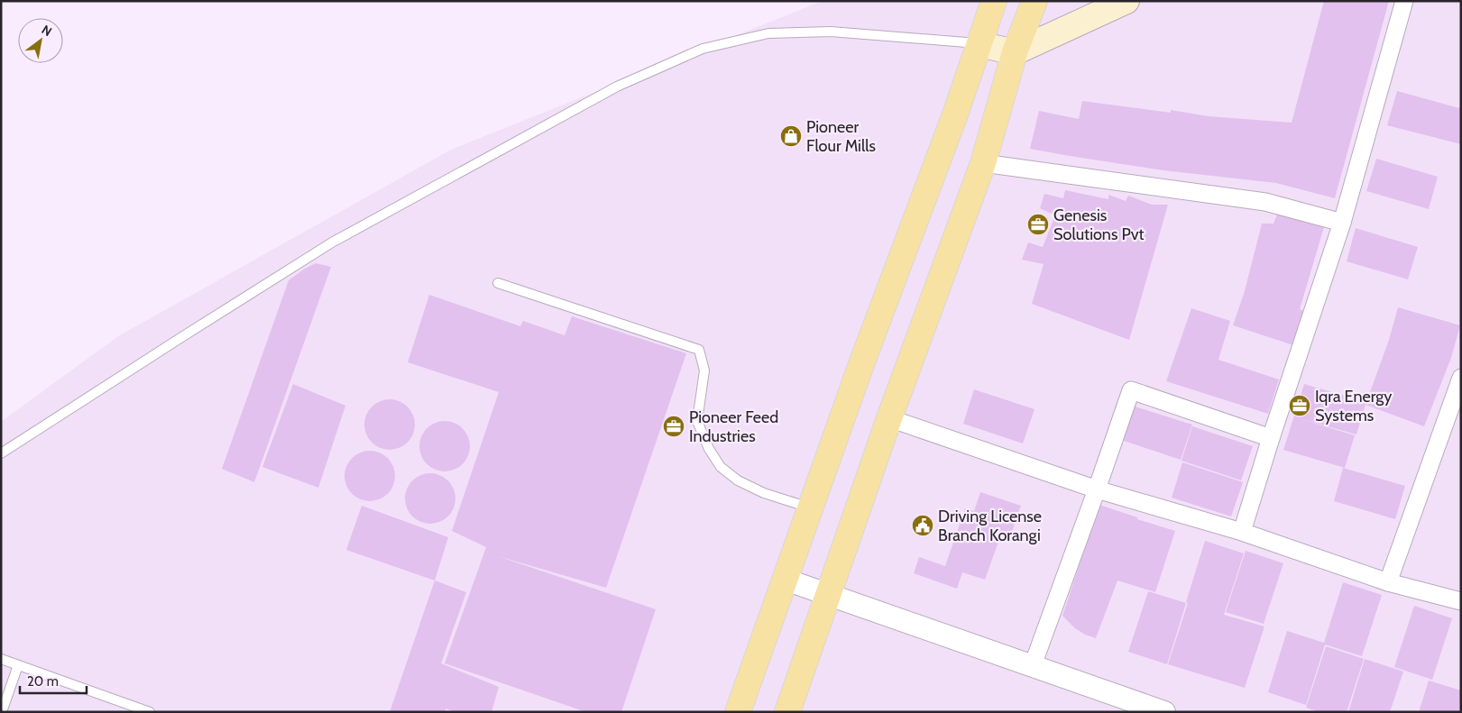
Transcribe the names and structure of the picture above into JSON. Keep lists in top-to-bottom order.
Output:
{
  "places": {
    "shop": ["Pioneer Flour Mills"],
    "office": ["Genesis Solutions Pvt", "Iqra Energy Systems", "Pioneer Feed Industries"],
    "public building": ["Driving License Branch Korangi"]
  },
  "scale_bar": "20 m",
  "north": "top right"
}
